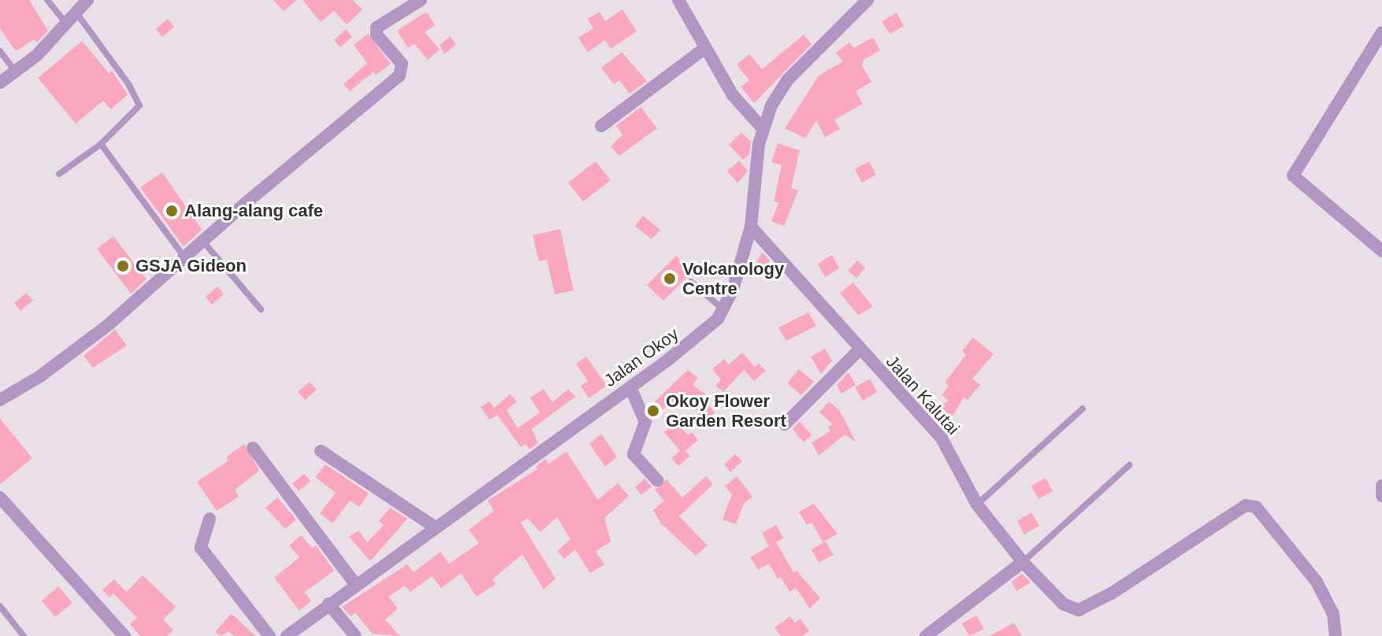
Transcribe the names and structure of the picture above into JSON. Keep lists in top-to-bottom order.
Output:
{
  "streets": {
    "street": ["Jalan Okoy", "Jalan Kalutai"]
  },
  "crossings": [
    ["Jalan Okoy", "Jalan Kalutai"]
  ],
  "places": [
    "Alang-alang cafe",
    "GSJA Gideon",
    "Volcanology Centre",
    "Okoy Flower Garden Resort"
  ]
}
